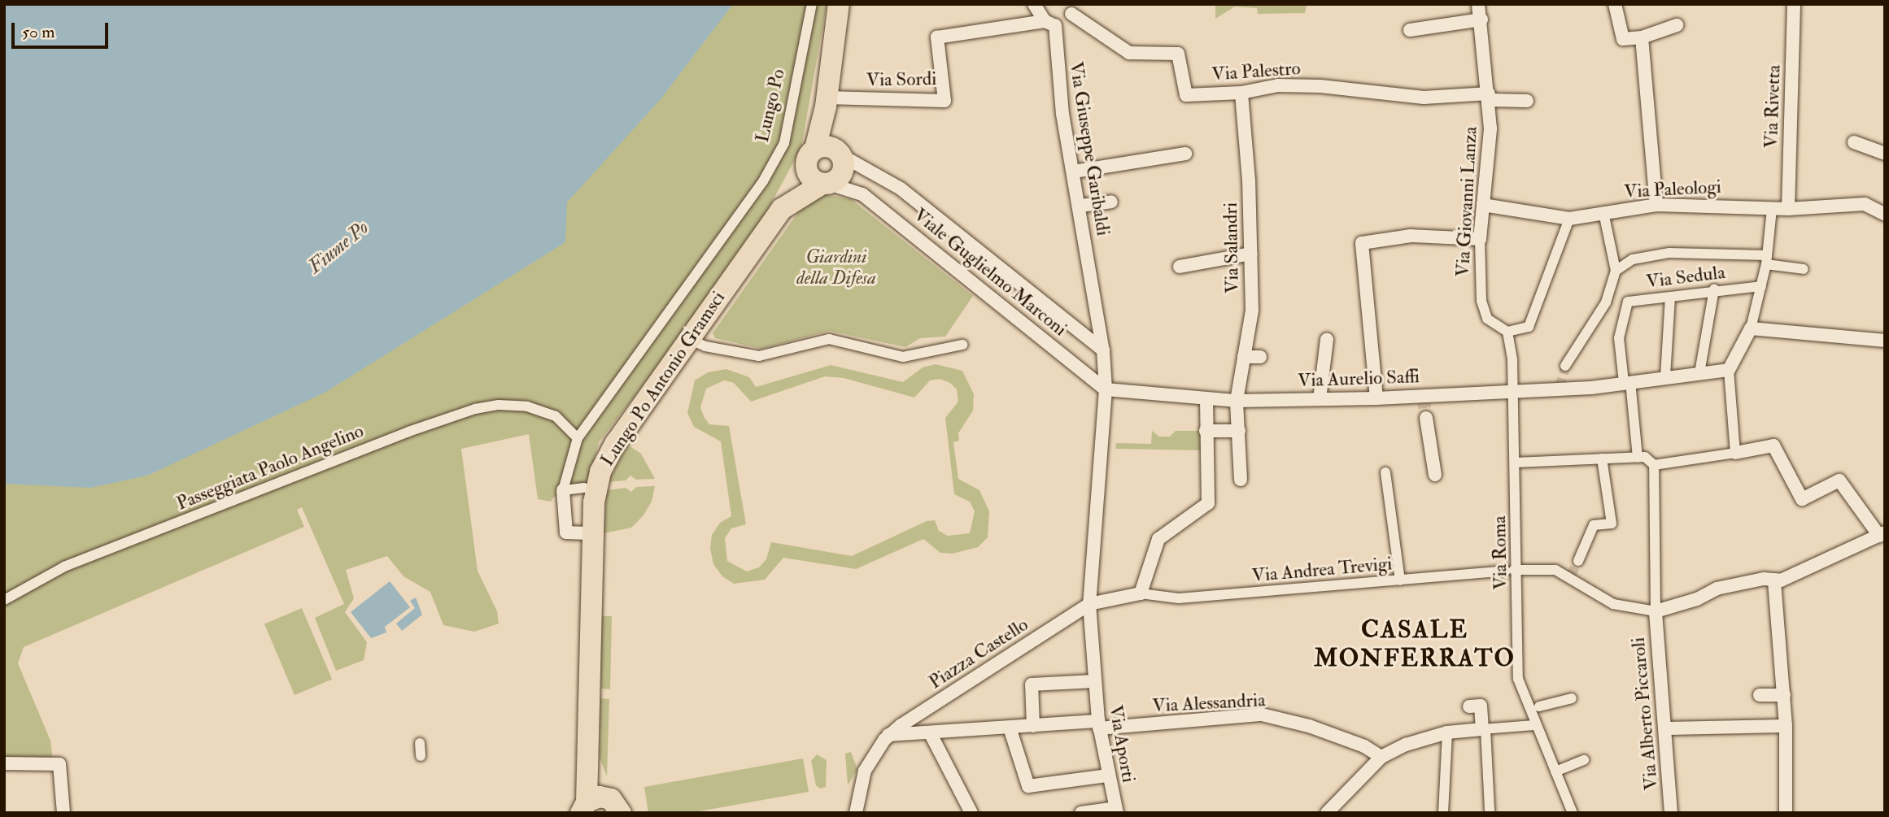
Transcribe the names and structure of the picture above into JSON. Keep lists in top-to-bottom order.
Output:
{
  "streets": {
    "main road": ["Lungo Po Antonio Gramsci"],
    "street": [
      "Via Palestro",
      "Via Sordi",
      "Lungo Po",
      "Via Rivetta",
      "Via Giuseppe Garibaldi",
      "Via Paleologi",
      "Via Giovanni Lanza",
      "Via Salandri",
      "Viale Guglielmo Marconi",
      "Via Sedula",
      "Via Aurelio Saffi",
      "Passeggiata Paolo Angelino",
      "Via Roma",
      "Via Andrea Trevigi",
      "Piazza Castello",
      "Via Alessandria",
      "Via Alberto Piccaroli",
      "Via Aporti"
    ]
  },
  "crossings": [
    ["Via Palestro", "Via Giovanni Lanza"],
    ["Via Palestro", "Via Salandri"],
    ["Via Sordi", "Via Giuseppe Garibaldi"],
    ["Lungo Po", "Lungo Po Antonio Gramsci"],
    ["Lungo Po", "Passeggiata Paolo Angelino"],
    ["Via Rivetta", "Via Paleologi"],
    ["Via Giuseppe Garibaldi", "Viale Guglielmo Marconi"],
    ["Via Paleologi", "Via Giovanni Lanza"],
    ["Via Salandri", "Via Aurelio Saffi"],
    ["Viale Guglielmo Marconi", "Lungo Po Antonio Gramsci"],
    ["Via Sedula", "Via Aurelio Saffi"],
    ["Via Aurelio Saffi", "Via Roma"],
    ["Via Roma", "Via Andrea Trevigi"],
    ["Via Andrea Trevigi", "Piazza Castello"],
    ["Via Andrea Trevigi", "Via Alberto Piccaroli"],
    ["Via Alessandria", "Via Aporti"]
  ],
  "districts": ["CASALE MONFERRATO"],
  "water": ["Fiume Po"],
  "parks": ["Giardini della Difesa"],
  "scale_bar": "50 m"
}
